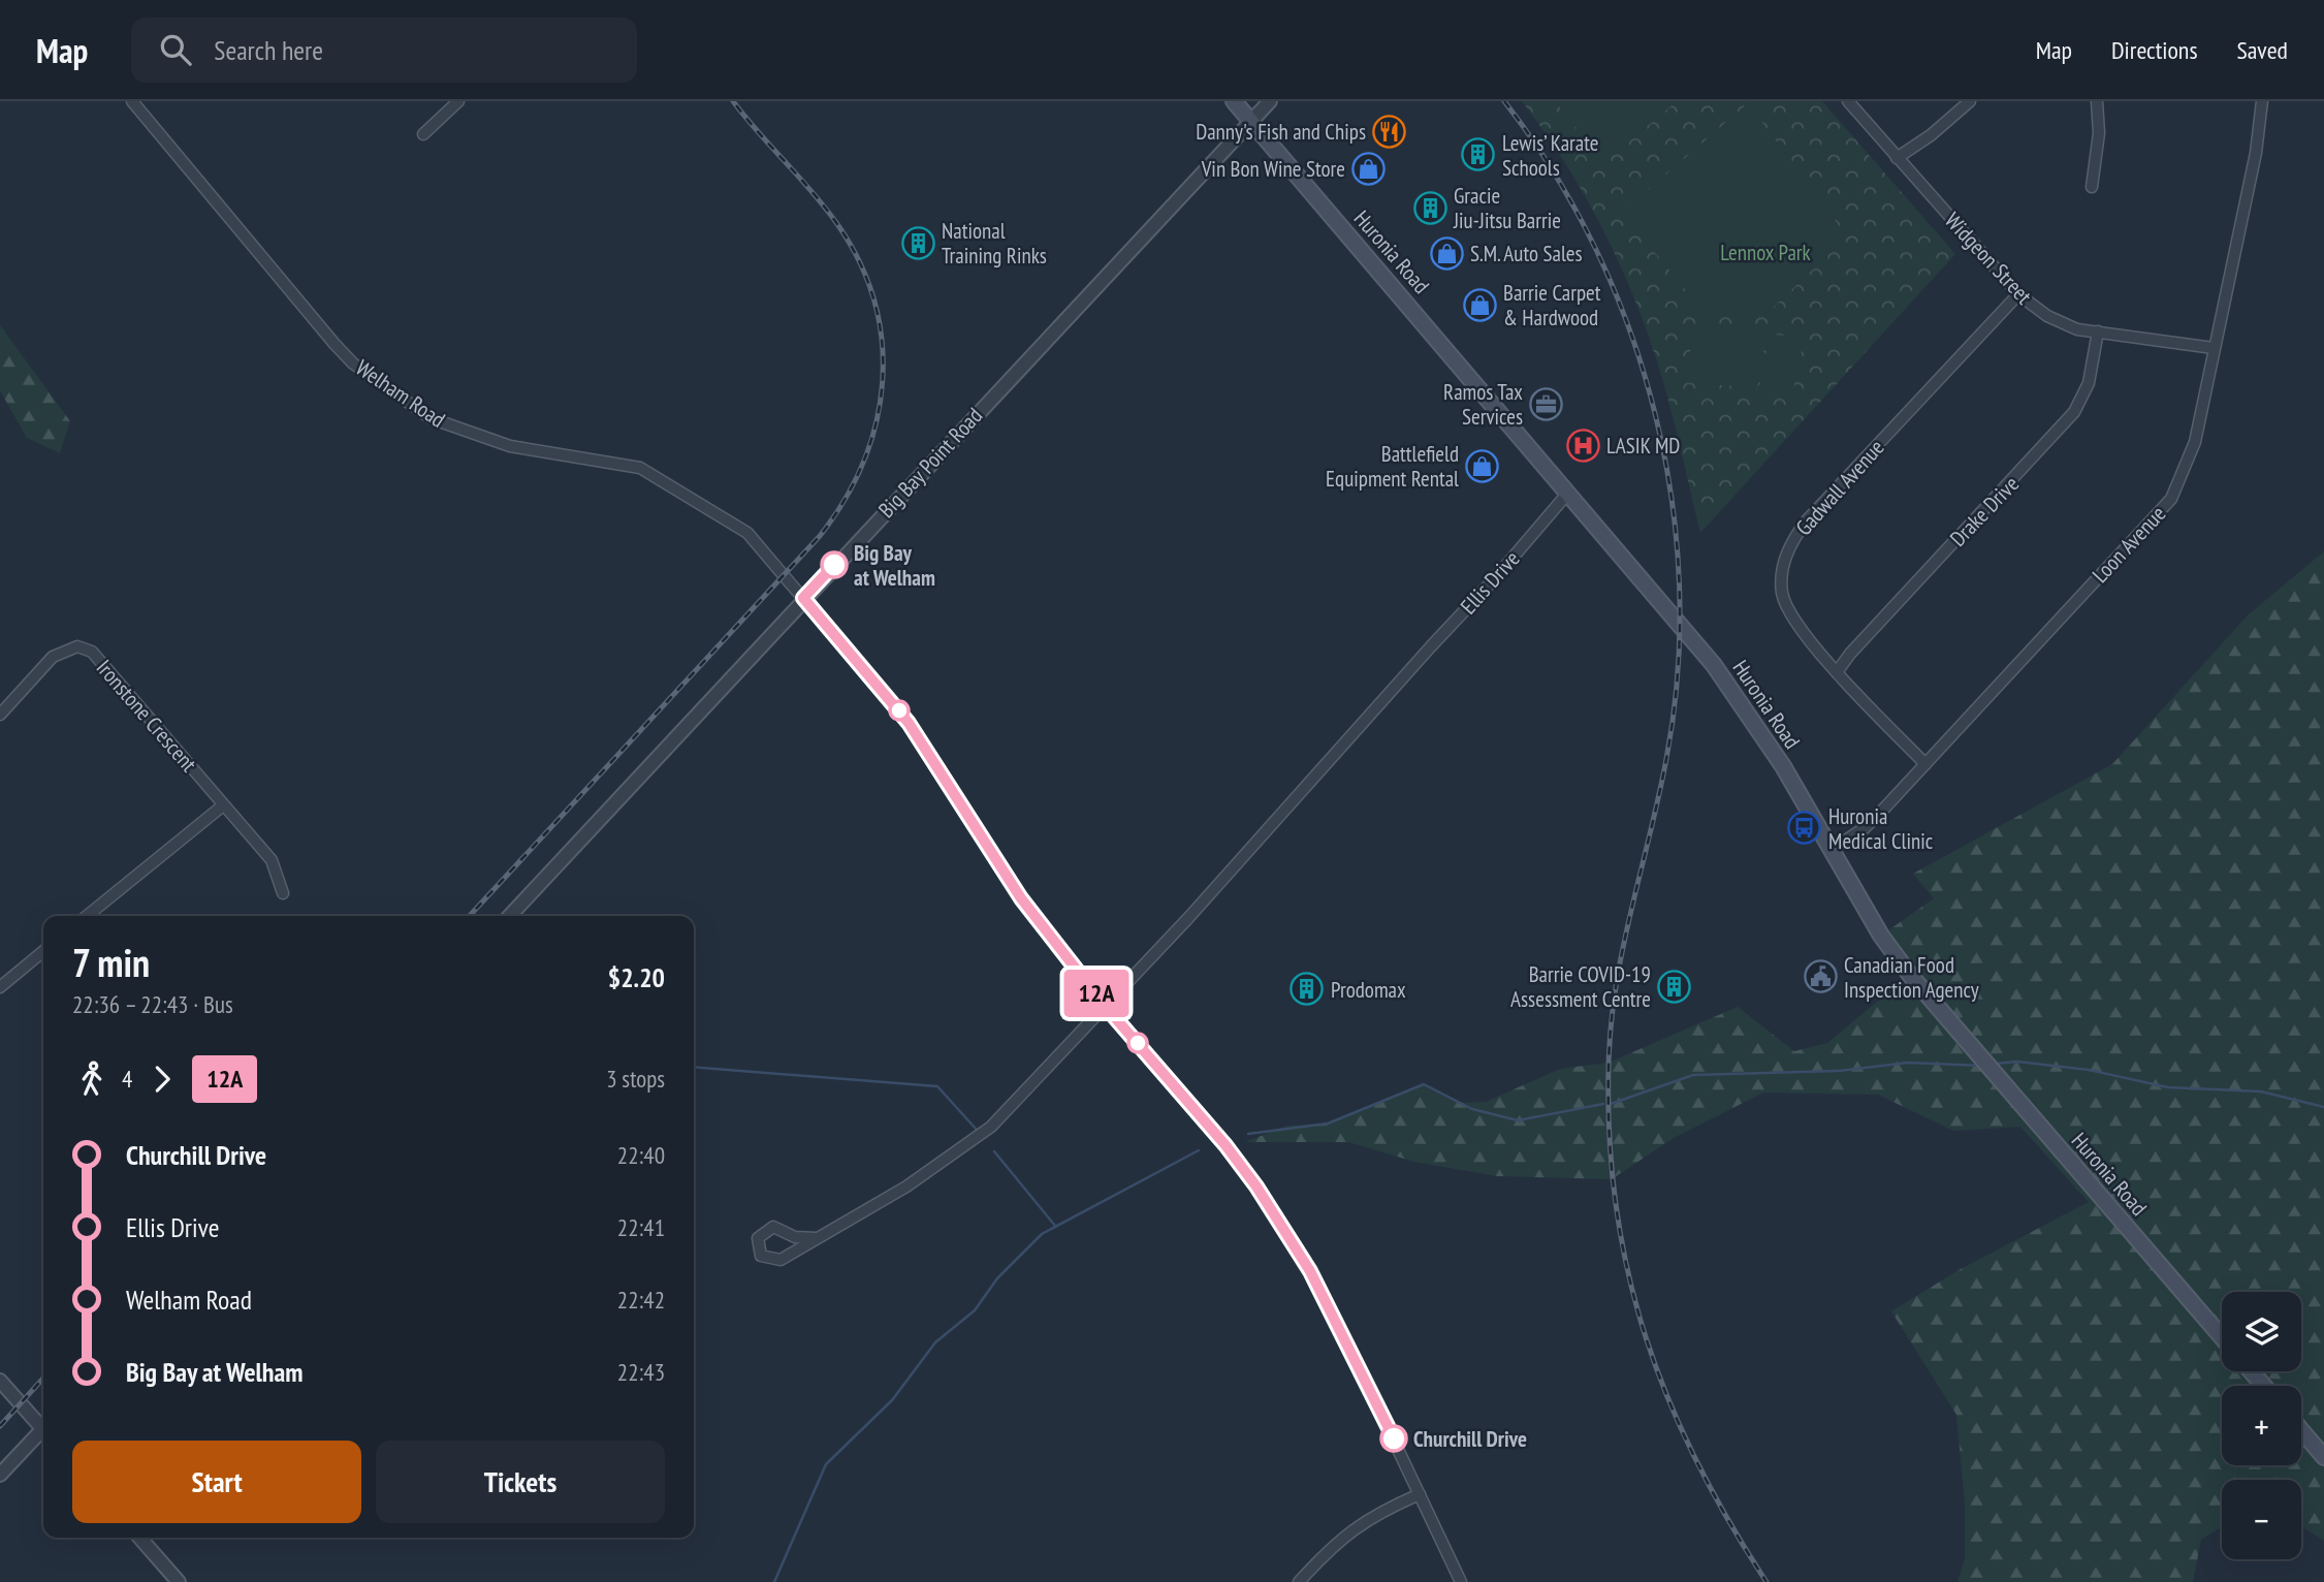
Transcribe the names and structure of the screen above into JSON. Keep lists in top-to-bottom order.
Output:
{
  "streets": {
    "main road": ["Huronia Road"],
    "street": [
      "Widgeon Street",
      "Welham Road",
      "Big Bay Point Road",
      "Gadwall Avenue",
      "Drake Drive",
      "Loon Avenue",
      "Ellis Drive",
      "Ironstone Crescent"
    ]
  },
  "crossings": [
    ["Huronia Road", "Big Bay Point Road"],
    ["Huronia Road", "Loon Avenue"],
    ["Huronia Road", "Ellis Drive"],
    ["Widgeon Street", "Gadwall Avenue"],
    ["Widgeon Street", "Drake Drive"],
    ["Widgeon Street", "Loon Avenue"],
    ["Welham Road", "Big Bay Point Road"],
    ["Welham Road", "Ellis Drive"],
    ["Gadwall Avenue", "Drake Drive"],
    ["Gadwall Avenue", "Loon Avenue"]
  ],
  "parks": ["Lennox Park"],
  "places": {
    "restaurant": ["Danny's Fish and Chips"],
    "building": [
      "Lewis’ Karate Schools",
      "Gracie Jiu-Jitsu Barrie",
      "National Training Rinks",
      "Barrie COVID-19 Assessment Centre",
      "Prodomax"
    ],
    "shop": [
      "Vin Bon Wine Store",
      "S.M. Auto Sales",
      "Barrie Carpet & Hardwood",
      "Battlefield Equipment Rental"
    ],
    "office": ["Ramos Tax Services"],
    "hospital": ["LASIK MD"],
    "other": ["Big Bay at Welham", "Churchill Drive"],
    "bus stop": ["Huronia Medical Clinic"],
    "public building": ["Canadian Food Inspection Agency"]
  },
  "lines": ["bus line 12A"],
  "page": {
    "header": "Map",
    "search": "Search here",
    "nav": ["Map", "Directions", "Saved"],
    "on_map": "12A",
    "heading": ["7 min", "22:36 – 22:43 · Bus", "$2.20"],
    "legs": ["4", "12A", "3 stops"],
    "list": [
      {
        "name": "Churchill Drive",
        "value": "22:40"
      },
      {
        "name": "Ellis Drive",
        "value": "22:41"
      },
      {
        "name": "Welham Road",
        "value": "22:42"
      },
      {
        "name": "Big Bay at Welham",
        "value": "22:43"
      }
    ],
    "map_buttons": ["+", "−"],
    "buttons": ["Start", "Tickets"]
  }
}
